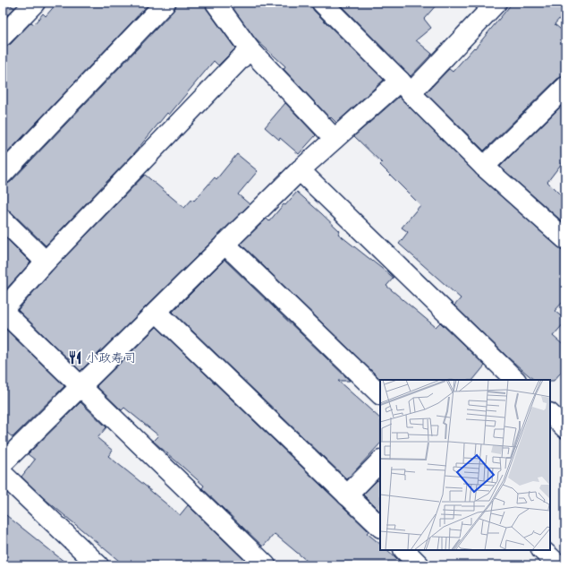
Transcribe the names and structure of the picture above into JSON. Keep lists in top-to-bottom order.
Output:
{
  "places": {
    "restaurant": ["小政寿司"]
  }
}
